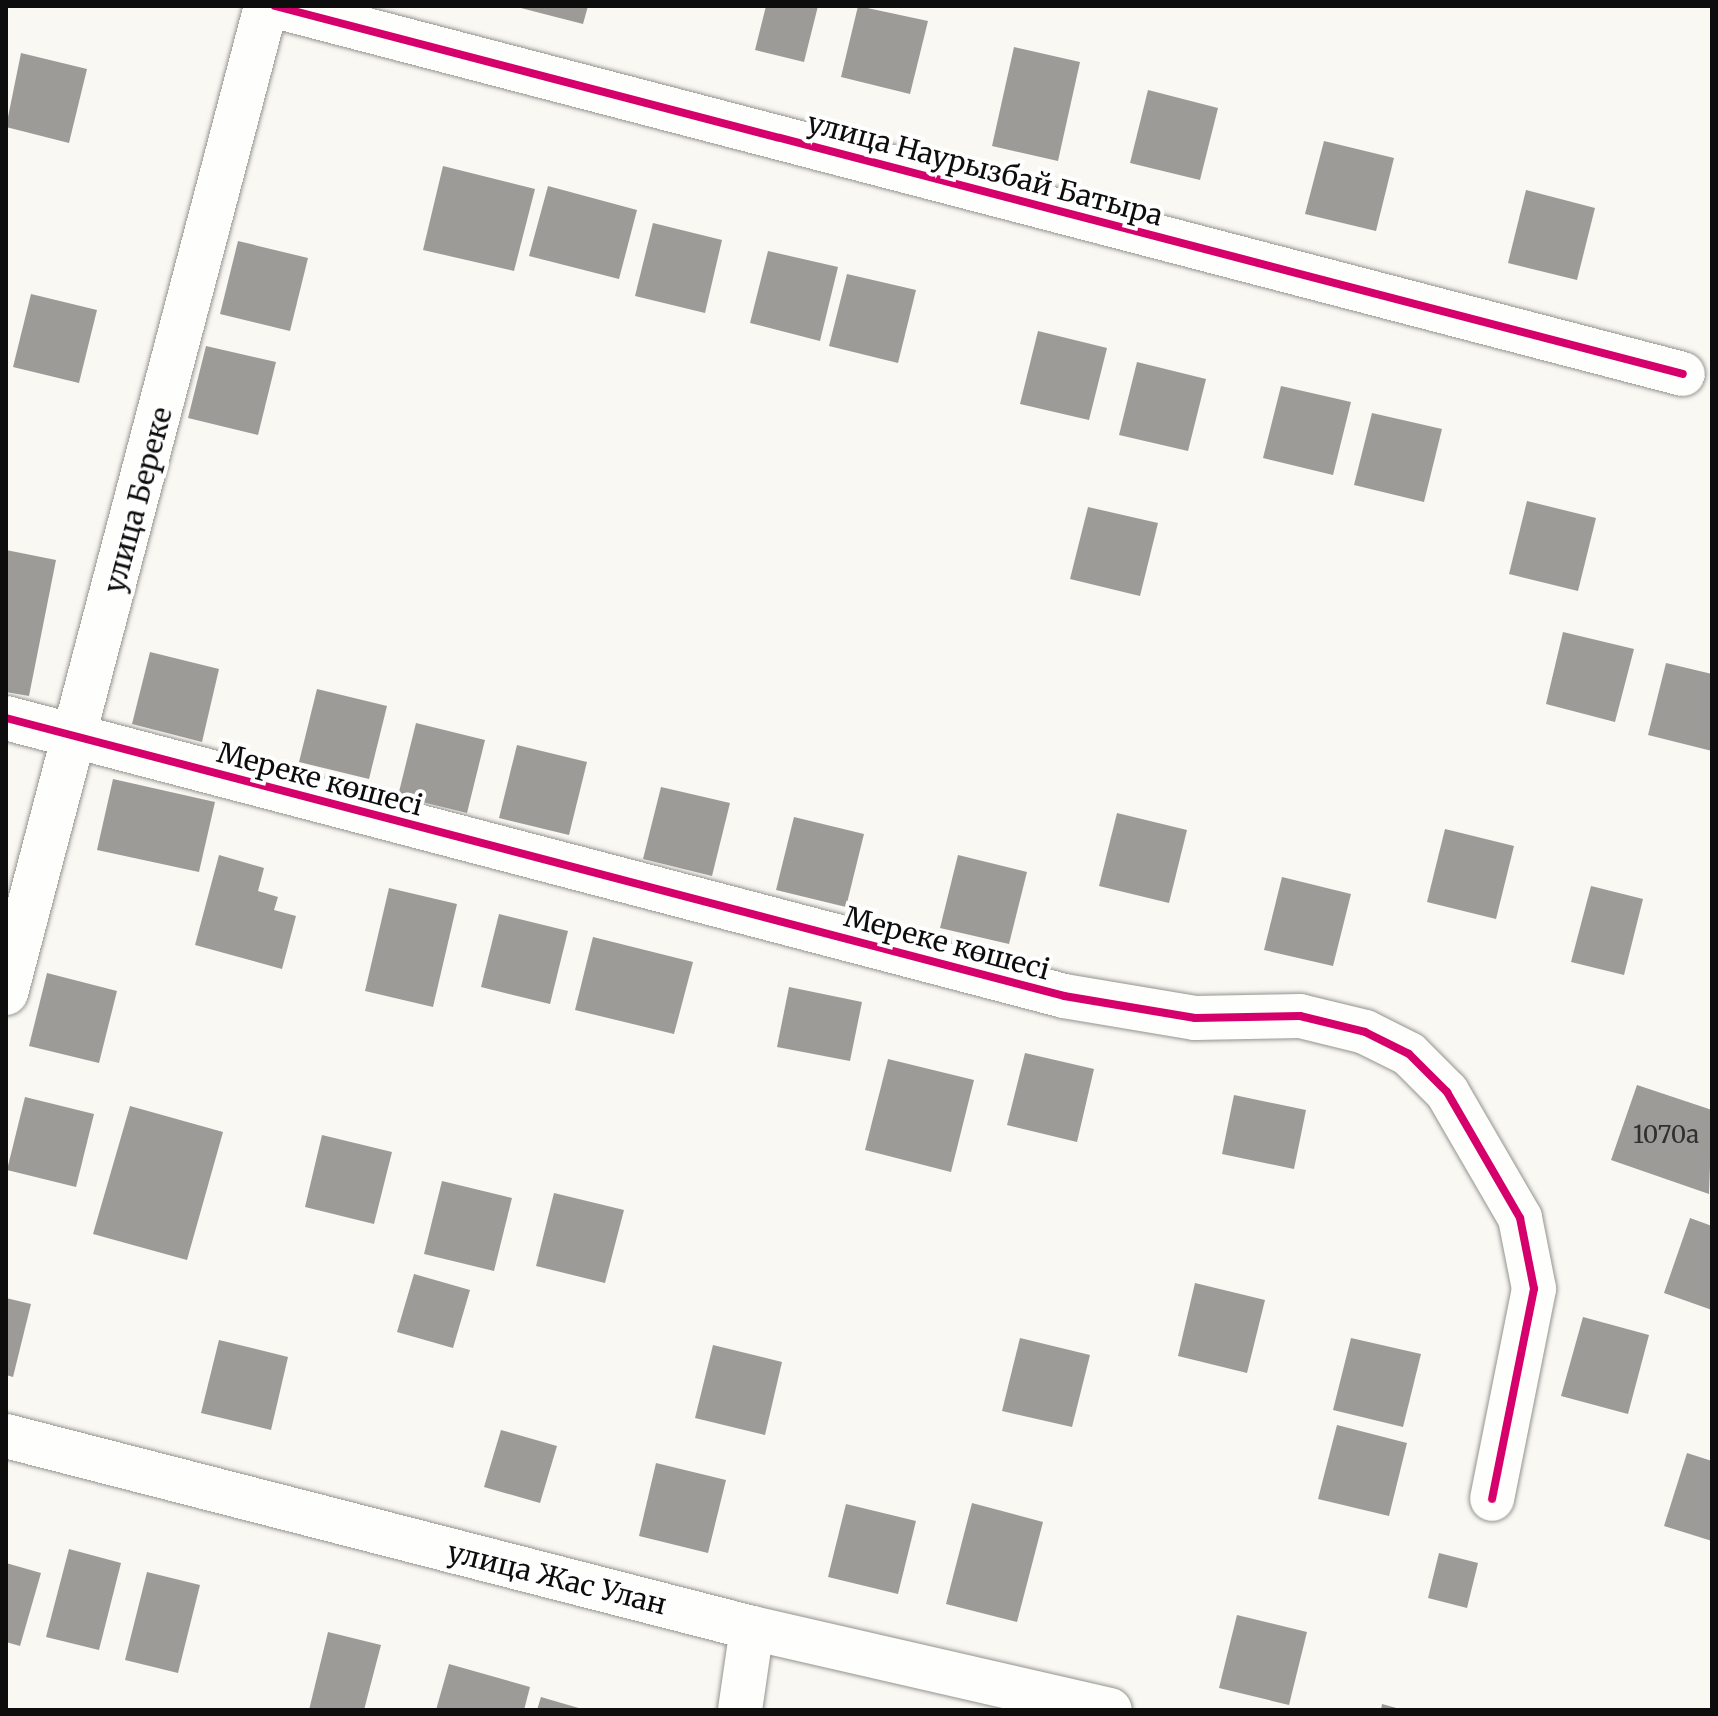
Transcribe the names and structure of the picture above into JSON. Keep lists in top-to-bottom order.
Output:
{
  "streets": {
    "street": [
      "улица Наурызбай Батыра",
      "улица Береке",
      "Мереке көшесі",
      "улица Жас Улан"
    ]
  },
  "crossings": [
    ["улица Береке", "Мереке көшесі"]
  ],
  "house_numbers": ["1070а"]
}
